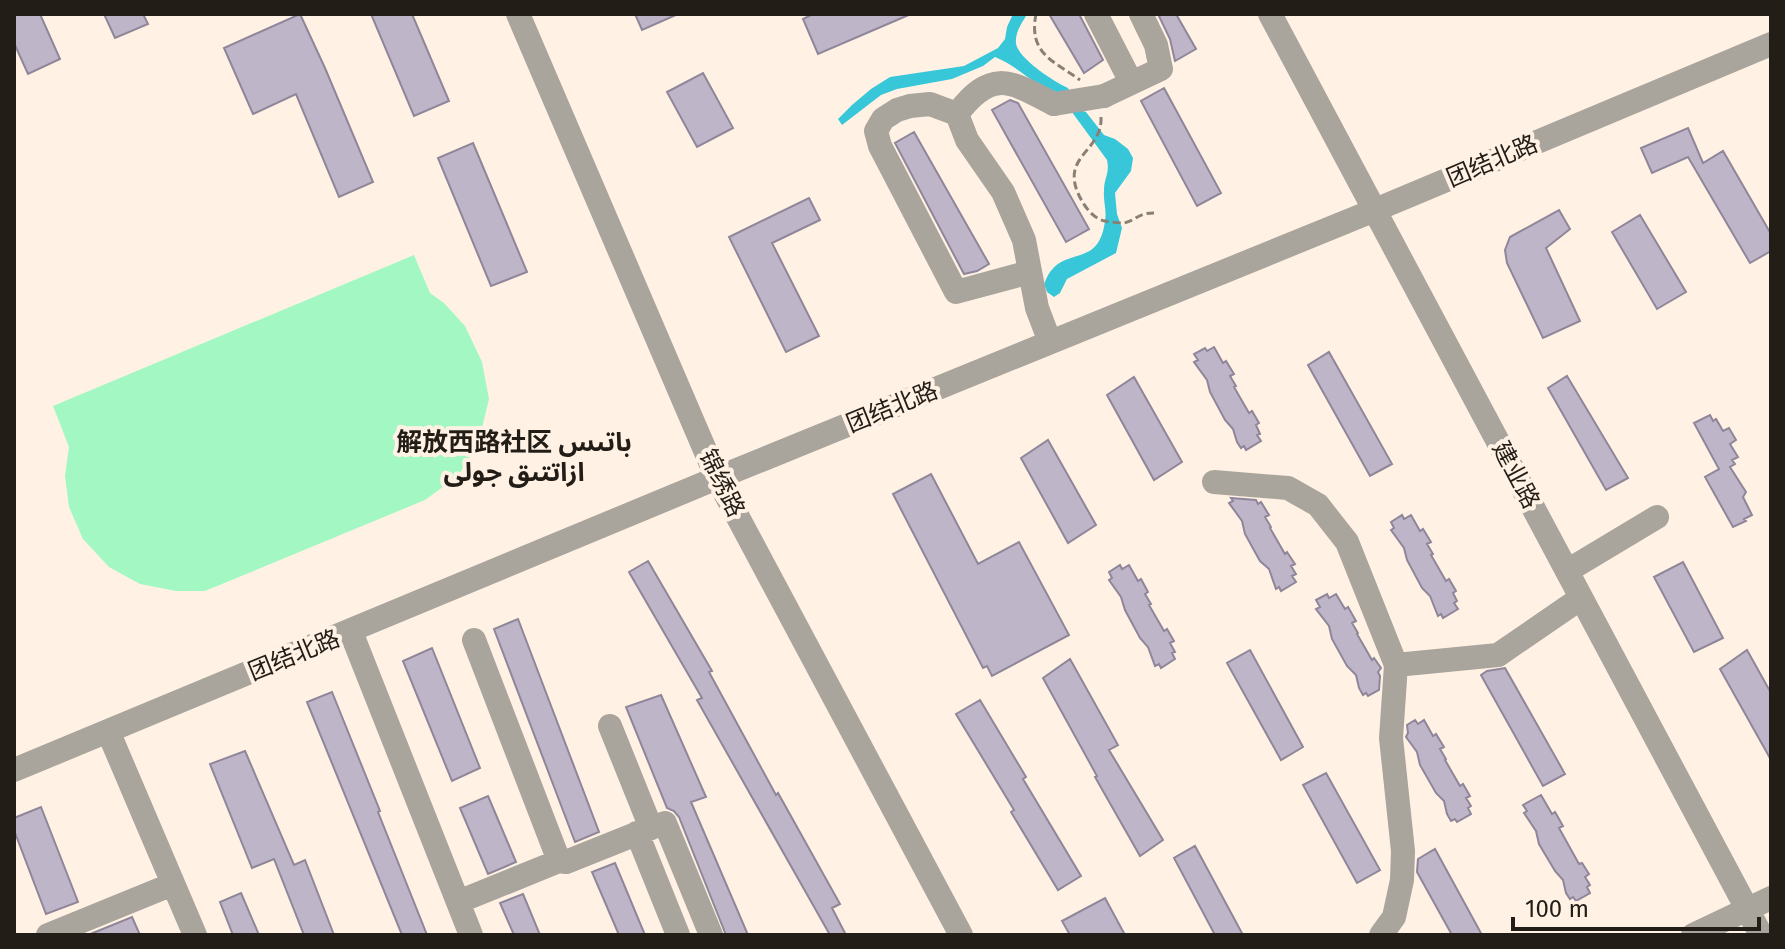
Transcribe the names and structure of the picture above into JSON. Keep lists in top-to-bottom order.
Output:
{
  "streets": {
    "street": ["团结北路", "建业路", "锦绣路"]
  },
  "crossings": [
    ["团结北路", "建业路"],
    ["团结北路", "锦绣路"]
  ],
  "districts": ["解放西路社区 باتىس ازاتتىق جولى"],
  "scale_bar": "100 m"
}
